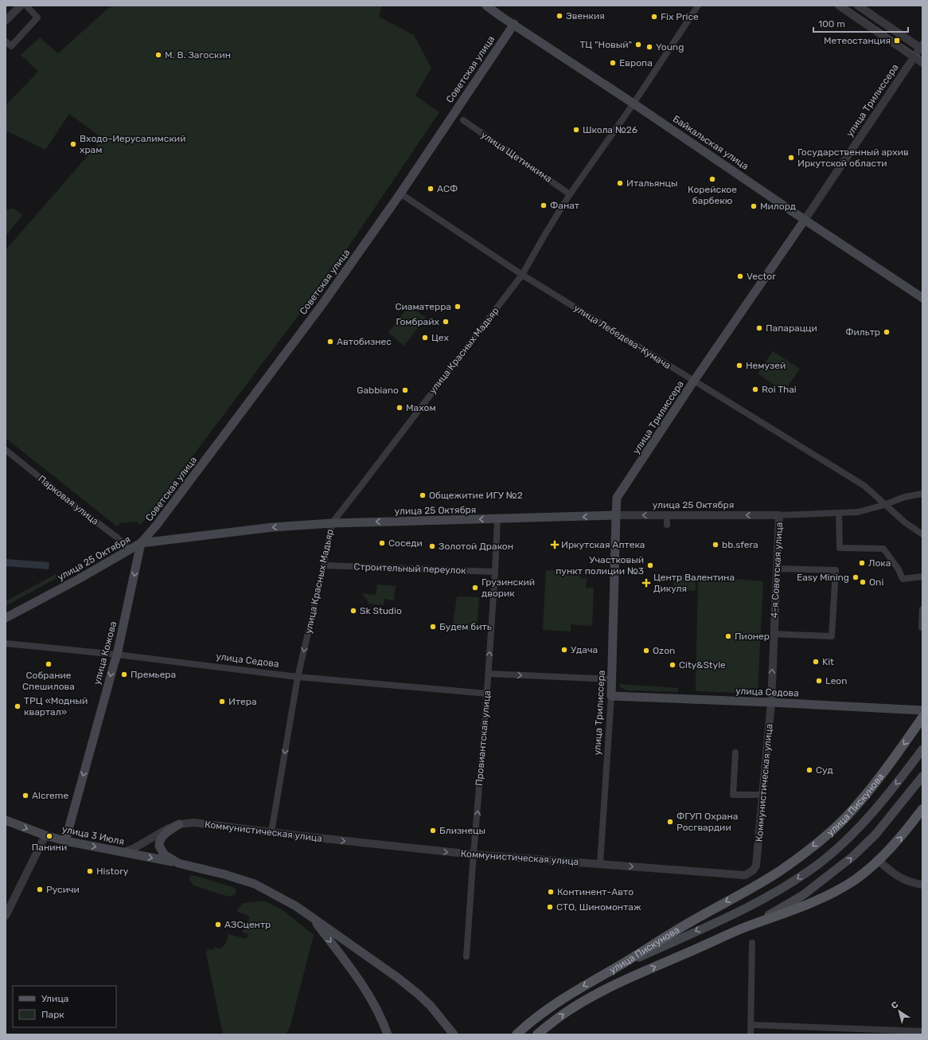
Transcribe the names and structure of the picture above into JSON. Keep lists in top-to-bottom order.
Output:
{
  "streets": {
    "main road": [
      "Советская улица",
      "улица Трилиссера",
      "Байкальская улица",
      "улица 25 Октября",
      "улица Кожова",
      "улица Седова",
      "улица Пискунова",
      "улица 3 Июля"
    ],
    "street": [
      "улица Щетинкина",
      "улица Лебедева-Кумача",
      "улица Красных Мадьяр",
      "Парковая улица",
      "Строительный переулок",
      "4-я Советская улица",
      "Провиантская улица",
      "Коммунистическая улица"
    ]
  },
  "crossings": [
    ["Советская улица", "Байкальская улица"],
    ["Советская улица", "улица Лебедева-Кумача"],
    ["Советская улица", "улица 25 Октября"],
    ["Советская улица", "улица Кожова"],
    ["улица Трилиссера", "Байкальская улица"],
    ["улица Трилиссера", "улица Лебедева-Кумача"],
    ["улица Трилиссера", "улица 25 Октября"],
    ["улица Трилиссера", "улица Седова"],
    ["улица Трилиссера", "Коммунистическая улица"],
    ["Байкальская улица", "улица Красных Мадьяр"],
    ["улица Щетинкина", "улица Красных Мадьяр"],
    ["улица Лебедева-Кумача", "улица Красных Мадьяр"],
    ["улица Лебедева-Кумача", "улица 25 Октября"],
    ["улица Красных Мадьяр", "улица 25 Октября"],
    ["улица Красных Мадьяр", "Строительный переулок"],
    ["улица Красных Мадьяр", "улица Седова"],
    ["улица Красных Мадьяр", "Коммунистическая улица"],
    ["Парковая улица", "улица 25 Октября"],
    ["улица 25 Октября", "4-я Советская улица"],
    ["улица 25 Октября", "улица Кожова"],
    ["улица 25 Октября", "Провиантская улица"],
    ["Строительный переулок", "Провиантская улица"],
    ["4-я Советская улица", "улица Седова"],
    ["4-я Советская улица", "Коммунистическая улица"],
    ["улица Кожова", "улица Седова"],
    ["улица Кожова", "улица 3 Июля"],
    ["улица Седова", "Провиантская улица"],
    ["улица Седова", "Коммунистическая улица"],
    ["Провиантская улица", "Коммунистическая улица"],
    ["Коммунистическая улица", "улица 3 Июля"]
  ],
  "one_way": [
    "улица 25 Октября",
    "4-я Советская улица",
    "улица Кожова",
    "Провиантская улица",
    "Коммунистическая улица"
  ],
  "places": {
    "other": [
      "Эвенкия",
      "Fix Price",
      "ТЦ \"Новый\"",
      "Young",
      "М. В. Загоскин",
      "Европа",
      "Школа №26",
      "Входо-Иерусалимский храм",
      "Государственный архив Иркутской области",
      "Корейское барбекю",
      "Итальянцы",
      "АСФ",
      "Фанат",
      "Милорд",
      "Vector",
      "Сиаматерра",
      "Гомбрайх",
      "Папарацци",
      "Фильтр",
      "Цех",
      "Автобизнес",
      "Немузей",
      "Roi Thai",
      "Gabbiano",
      "Махом",
      "Общежитие ИГУ №2",
      "Соседи",
      "bb.sfera",
      "Золотой Дракон",
      "Лока",
      "Участковый пункт полиции №3",
      "Easy Mining",
      "Oni",
      "Грузинский дворик",
      "Sk Studio",
      "Будем бить",
      "Пионер",
      "Удача",
      "Ozon",
      "Kit",
      "Собрание Спешилова",
      "City&Style",
      "Премьера",
      "Leon",
      "Итера",
      "ТРЦ «Модный квартал»",
      "Суд",
      "Alcreme",
      "ФГУП Охрана Росгвардии",
      "Близнецы",
      "Панини",
      "History",
      "Русичи",
      "Континент-Авто",
      "СТО, Шиномонтаж",
      "АЗСцентр"
    ],
    "transit": ["Метеостанция"],
    "health": ["Иркутская Аптека", "Центр Валентина Дикуля"]
  },
  "legend": ["Улица", "Парк"],
  "scale_bar": "100 m",
  "north": "top left"
}
